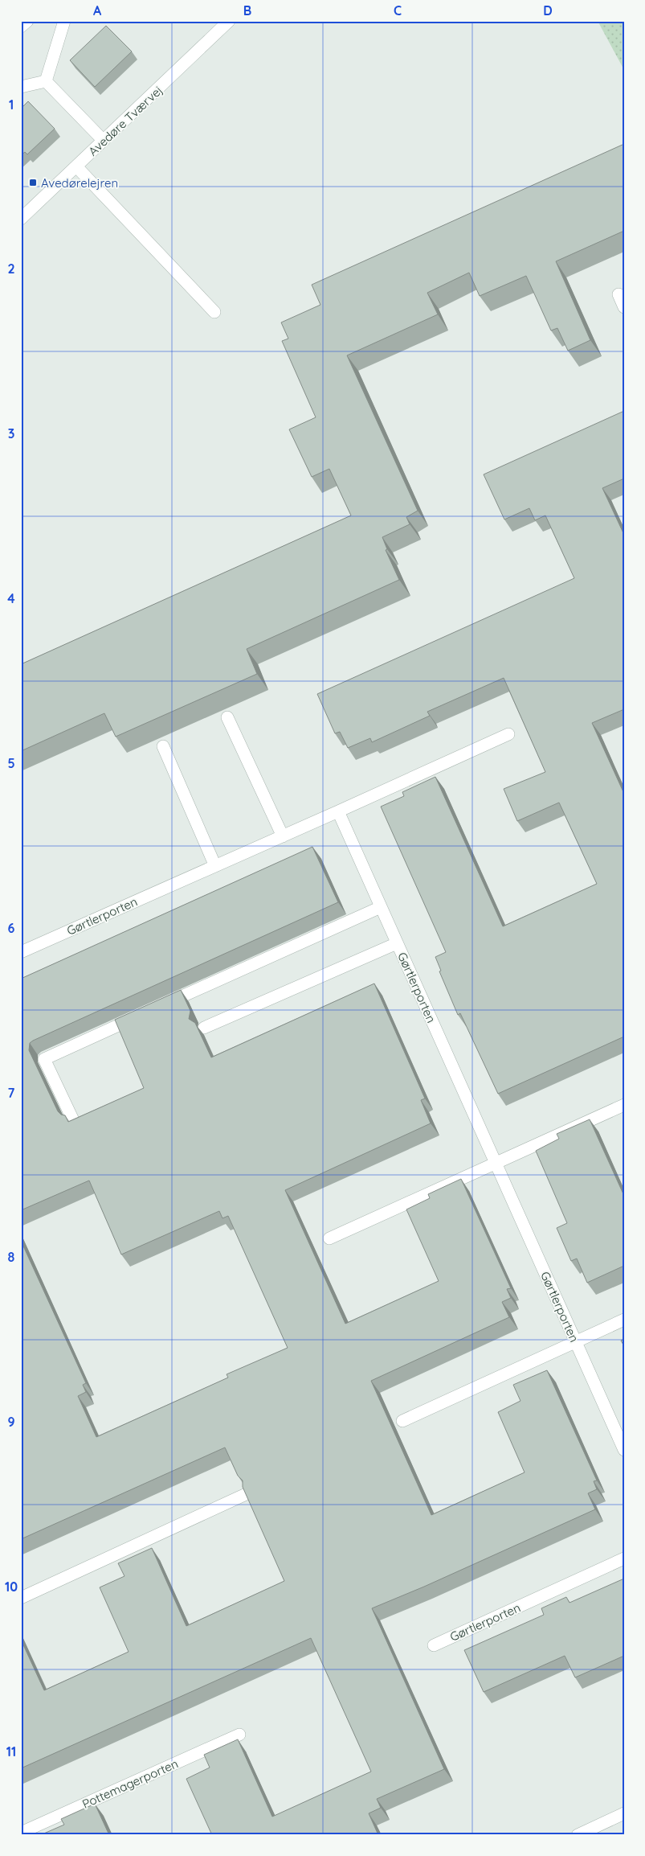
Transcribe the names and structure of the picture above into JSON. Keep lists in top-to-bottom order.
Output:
{
  "streets": {
    "street": ["Avedøre Tværvej", "Gørtlerporten", "Pottemagerporten"]
  },
  "places": {
    "transit": ["Avedørelejren"]
  },
  "grid": {
    "columns": [
      "A",
      "B",
      "C",
      "D"
    ],
    "rows": [
      "1",
      "2",
      "3",
      "4",
      "5",
      "6",
      "7",
      "8",
      "9",
      "10",
      "11"
    ]
  }
}
